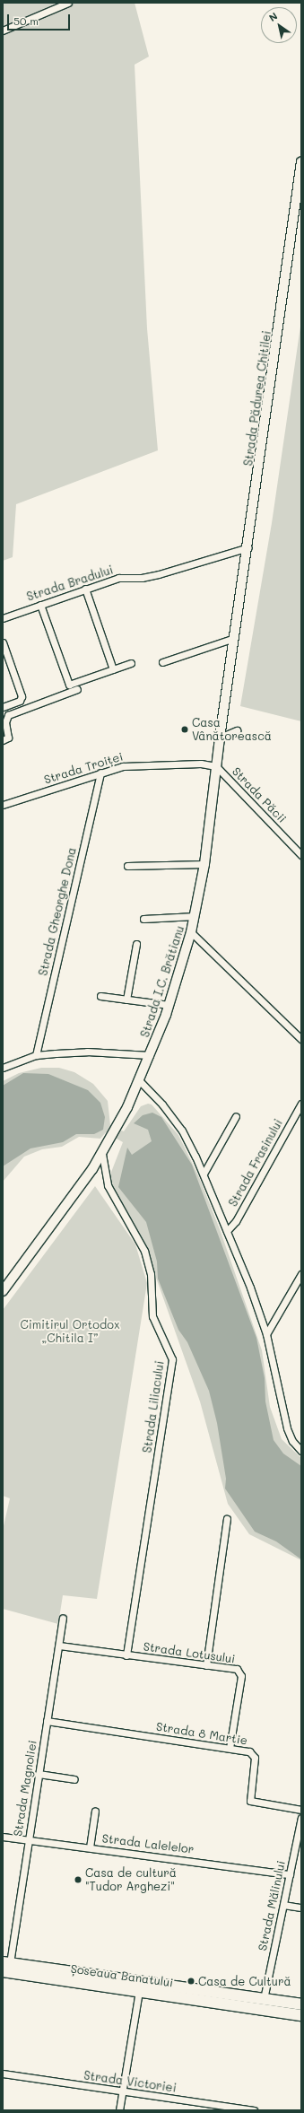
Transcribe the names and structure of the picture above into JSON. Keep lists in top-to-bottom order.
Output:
{
  "streets": {
    "main road": ["Strada Pădurea Chitilei", "Strada I.C. Brătianu", "Șoseaua Banatului"],
    "street": [
      "Strada Bradului",
      "Strada Troiței",
      "Strada Păcii",
      "Strada Gheorghe Dona",
      "Strada Frasinului",
      "Strada Liliacului",
      "Strada Lotusului",
      "Strada 8 Martie",
      "Strada Magnoliei",
      "Strada Lalelelor",
      "Strada Mălinului",
      "Strada Victoriei"
    ]
  },
  "crossings": [
    ["Strada Pădurea Chitilei", "Strada Bradului"],
    ["Strada Pădurea Chitilei", "Strada I.C. Brătianu"],
    ["Strada Troiței", "Strada Păcii"],
    ["Strada Troiței", "Strada Gheorghe Dona"],
    ["Strada Troiței", "Strada I.C. Brătianu"],
    ["Strada Păcii", "Strada I.C. Brătianu"],
    ["Strada I.C. Brătianu", "Strada Liliacului"],
    ["Strada Liliacului", "Strada Lotusului"],
    ["Strada Lotusului", "Strada 8 Martie"],
    ["Strada Lotusului", "Strada Magnoliei"],
    ["Strada 8 Martie", "Strada Magnoliei"],
    ["Strada Magnoliei", "Strada Lalelelor"],
    ["Strada Magnoliei", "Șoseaua Banatului"],
    ["Strada Lalelelor", "Strada Mălinului"],
    ["Strada Mălinului", "Șoseaua Banatului"]
  ],
  "parks": ["Cimitirul Ortodox „Chitila I”"],
  "places": ["Casa Vânătorească", "Casa de cultură \"Tudor Arghezi\"", "Casa de Cultură"],
  "scale_bar": "50 m",
  "north": "top left"
}
